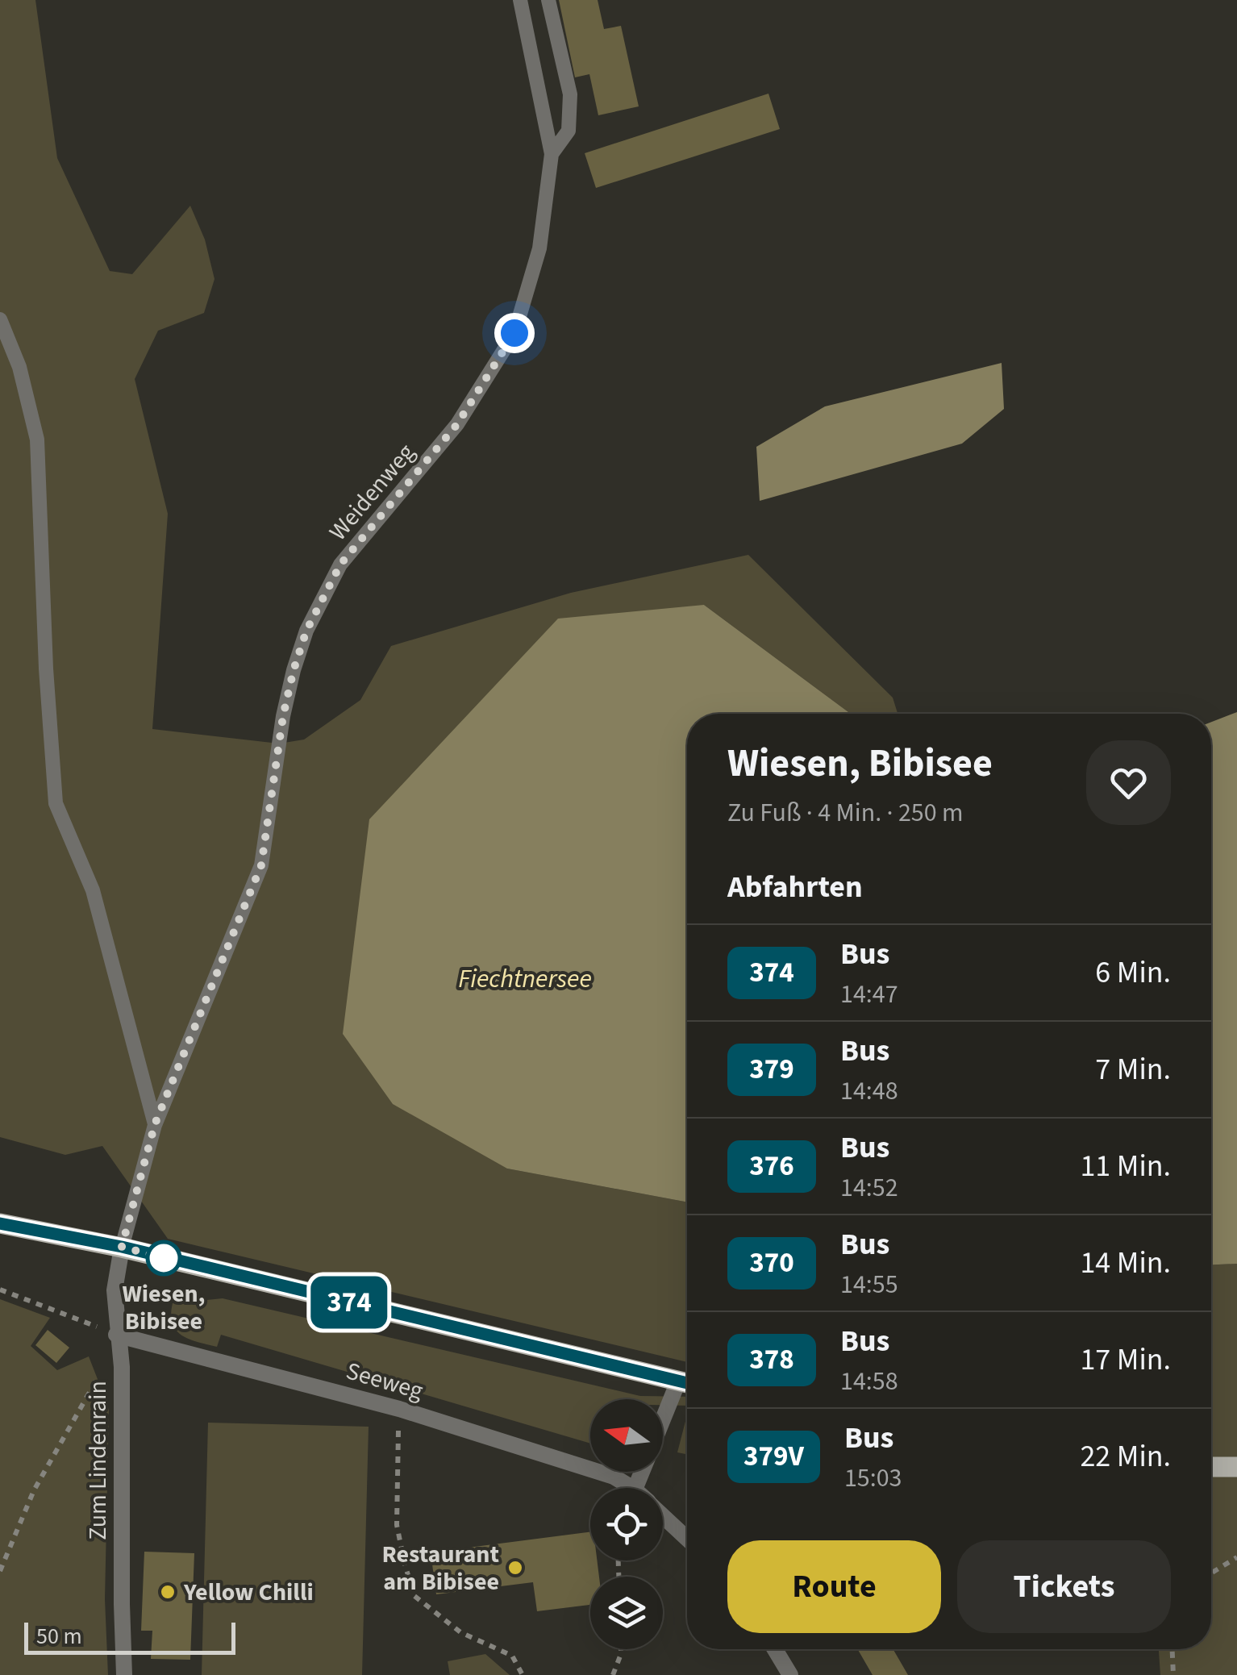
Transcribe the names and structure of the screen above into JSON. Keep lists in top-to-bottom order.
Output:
{
  "streets": {
    "street": ["Seeweg", "Zum Lindenrain"],
    "lane": ["Weidenweg"]
  },
  "crossings": [
    ["Weidenweg", "Zum Lindenrain"],
    ["Seeweg", "Zum Lindenrain"]
  ],
  "water": ["Fiechtnersee"],
  "places": ["Wiesen, Bibisee", "Restaurant am Bibisee", "Yellow Chilli"],
  "lines": ["bus line 374"],
  "scale_bar": "50 m",
  "north": "left",
  "page": {
    "on_map": "374",
    "heading": [
      ["Wiesen, Bibisee", "Zu Fuß · 4 Min. · 250 m"],
      "Abfahrten"
    ],
    "list": [
      {
        "mark": "374",
        "name": "Bus",
        "note": "14:47",
        "value": "6 Min."
      },
      {
        "mark": "379",
        "name": "Bus",
        "note": "14:48",
        "value": "7 Min."
      },
      {
        "mark": "376",
        "name": "Bus",
        "note": "14:52",
        "value": "11 Min."
      },
      {
        "mark": "370",
        "name": "Bus",
        "note": "14:55",
        "value": "14 Min."
      },
      {
        "mark": "378",
        "name": "Bus",
        "note": "14:58",
        "value": "17 Min."
      },
      {
        "mark": "379V",
        "name": "Bus",
        "note": "15:03",
        "value": "22 Min."
      }
    ],
    "buttons": ["Route", "Tickets"],
    "scale": "50 m"
  }
}
